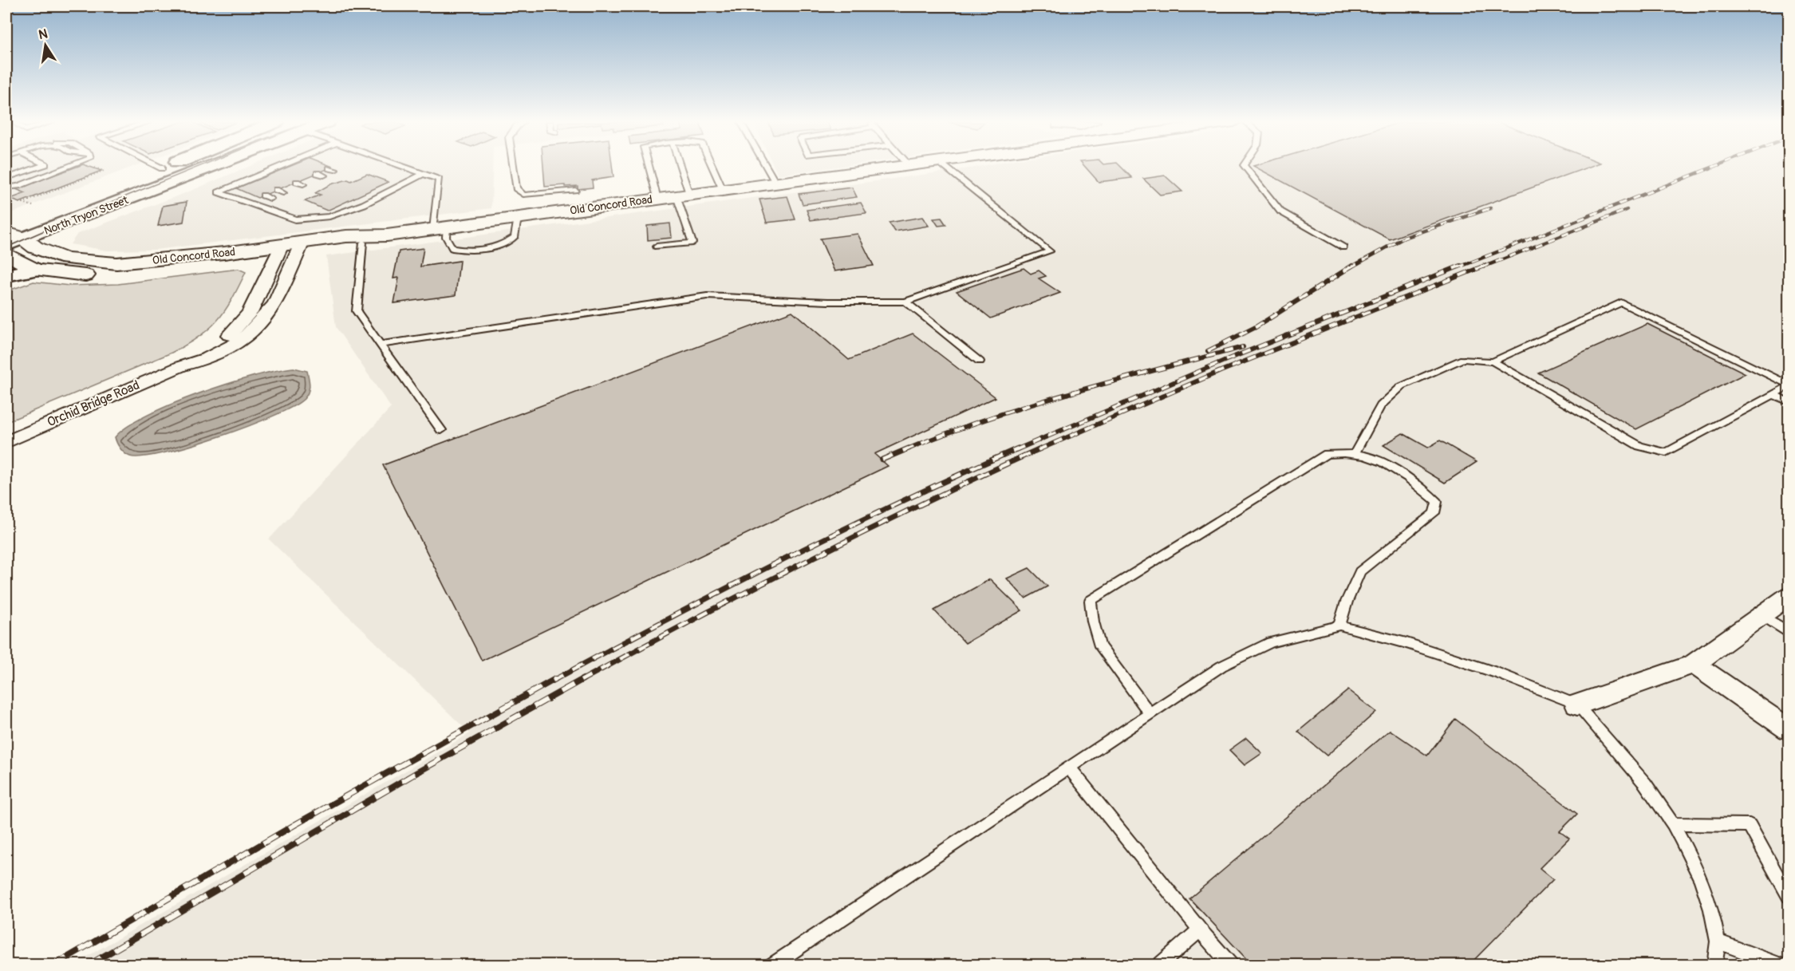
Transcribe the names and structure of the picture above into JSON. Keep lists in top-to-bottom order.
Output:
{
  "streets": {
    "main road": ["North Tryon Street"],
    "street": ["Old Concord Road", "Orchid Bridge Road"]
  },
  "crossings": [
    ["Old Concord Road", "North Tryon Street"],
    ["Old Concord Road", "Orchid Bridge Road"]
  ],
  "north": "top"
}
